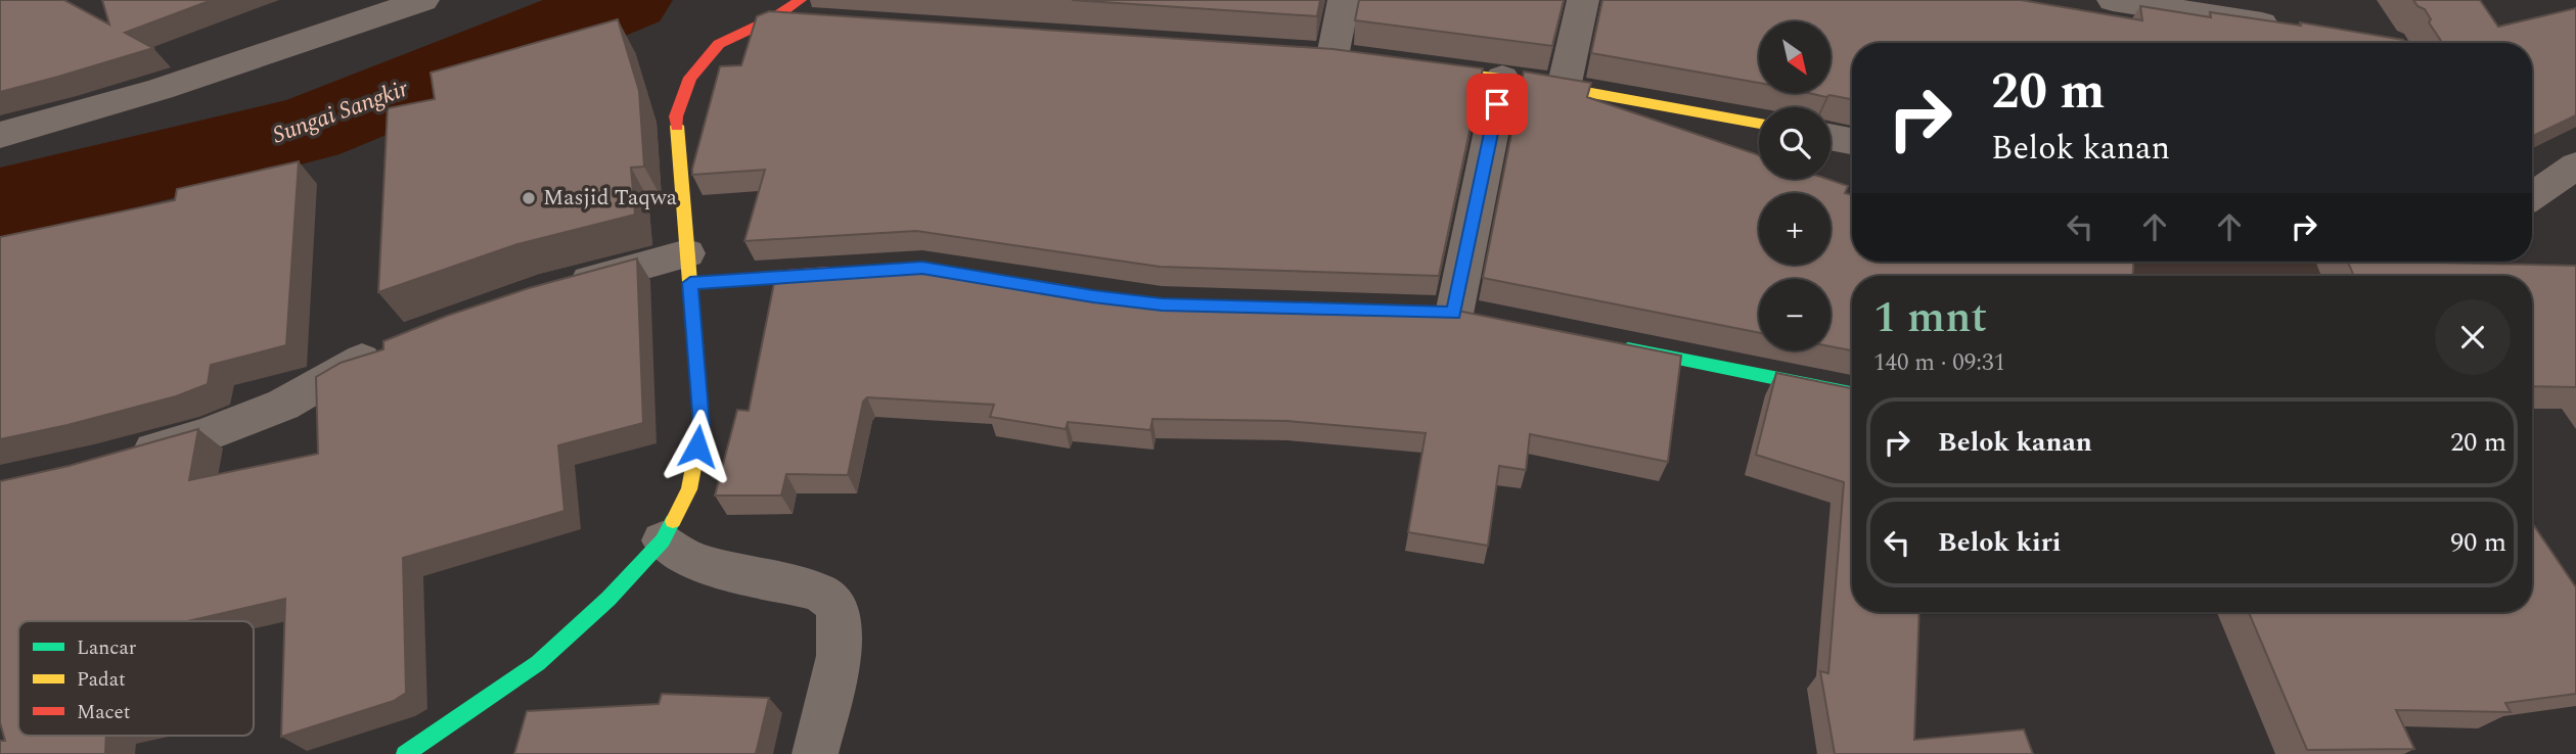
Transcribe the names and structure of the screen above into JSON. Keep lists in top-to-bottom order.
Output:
{
  "water": ["Sungai Sangkir"],
  "places": ["Masjid Taqwa"],
  "legend": ["Lancar", "Padat", "Macet"],
  "north": "bottom right",
  "page": {
    "map_buttons": ["+", "−"],
    "turn": ["20 m", "Belok kanan"],
    "heading": ["1 mnt", "140 m · 09:31"],
    "list": [
      {
        "name": "Belok kanan",
        "value": "20 m"
      },
      {
        "name": "Belok kiri",
        "value": "90 m"
      }
    ]
  }
}
